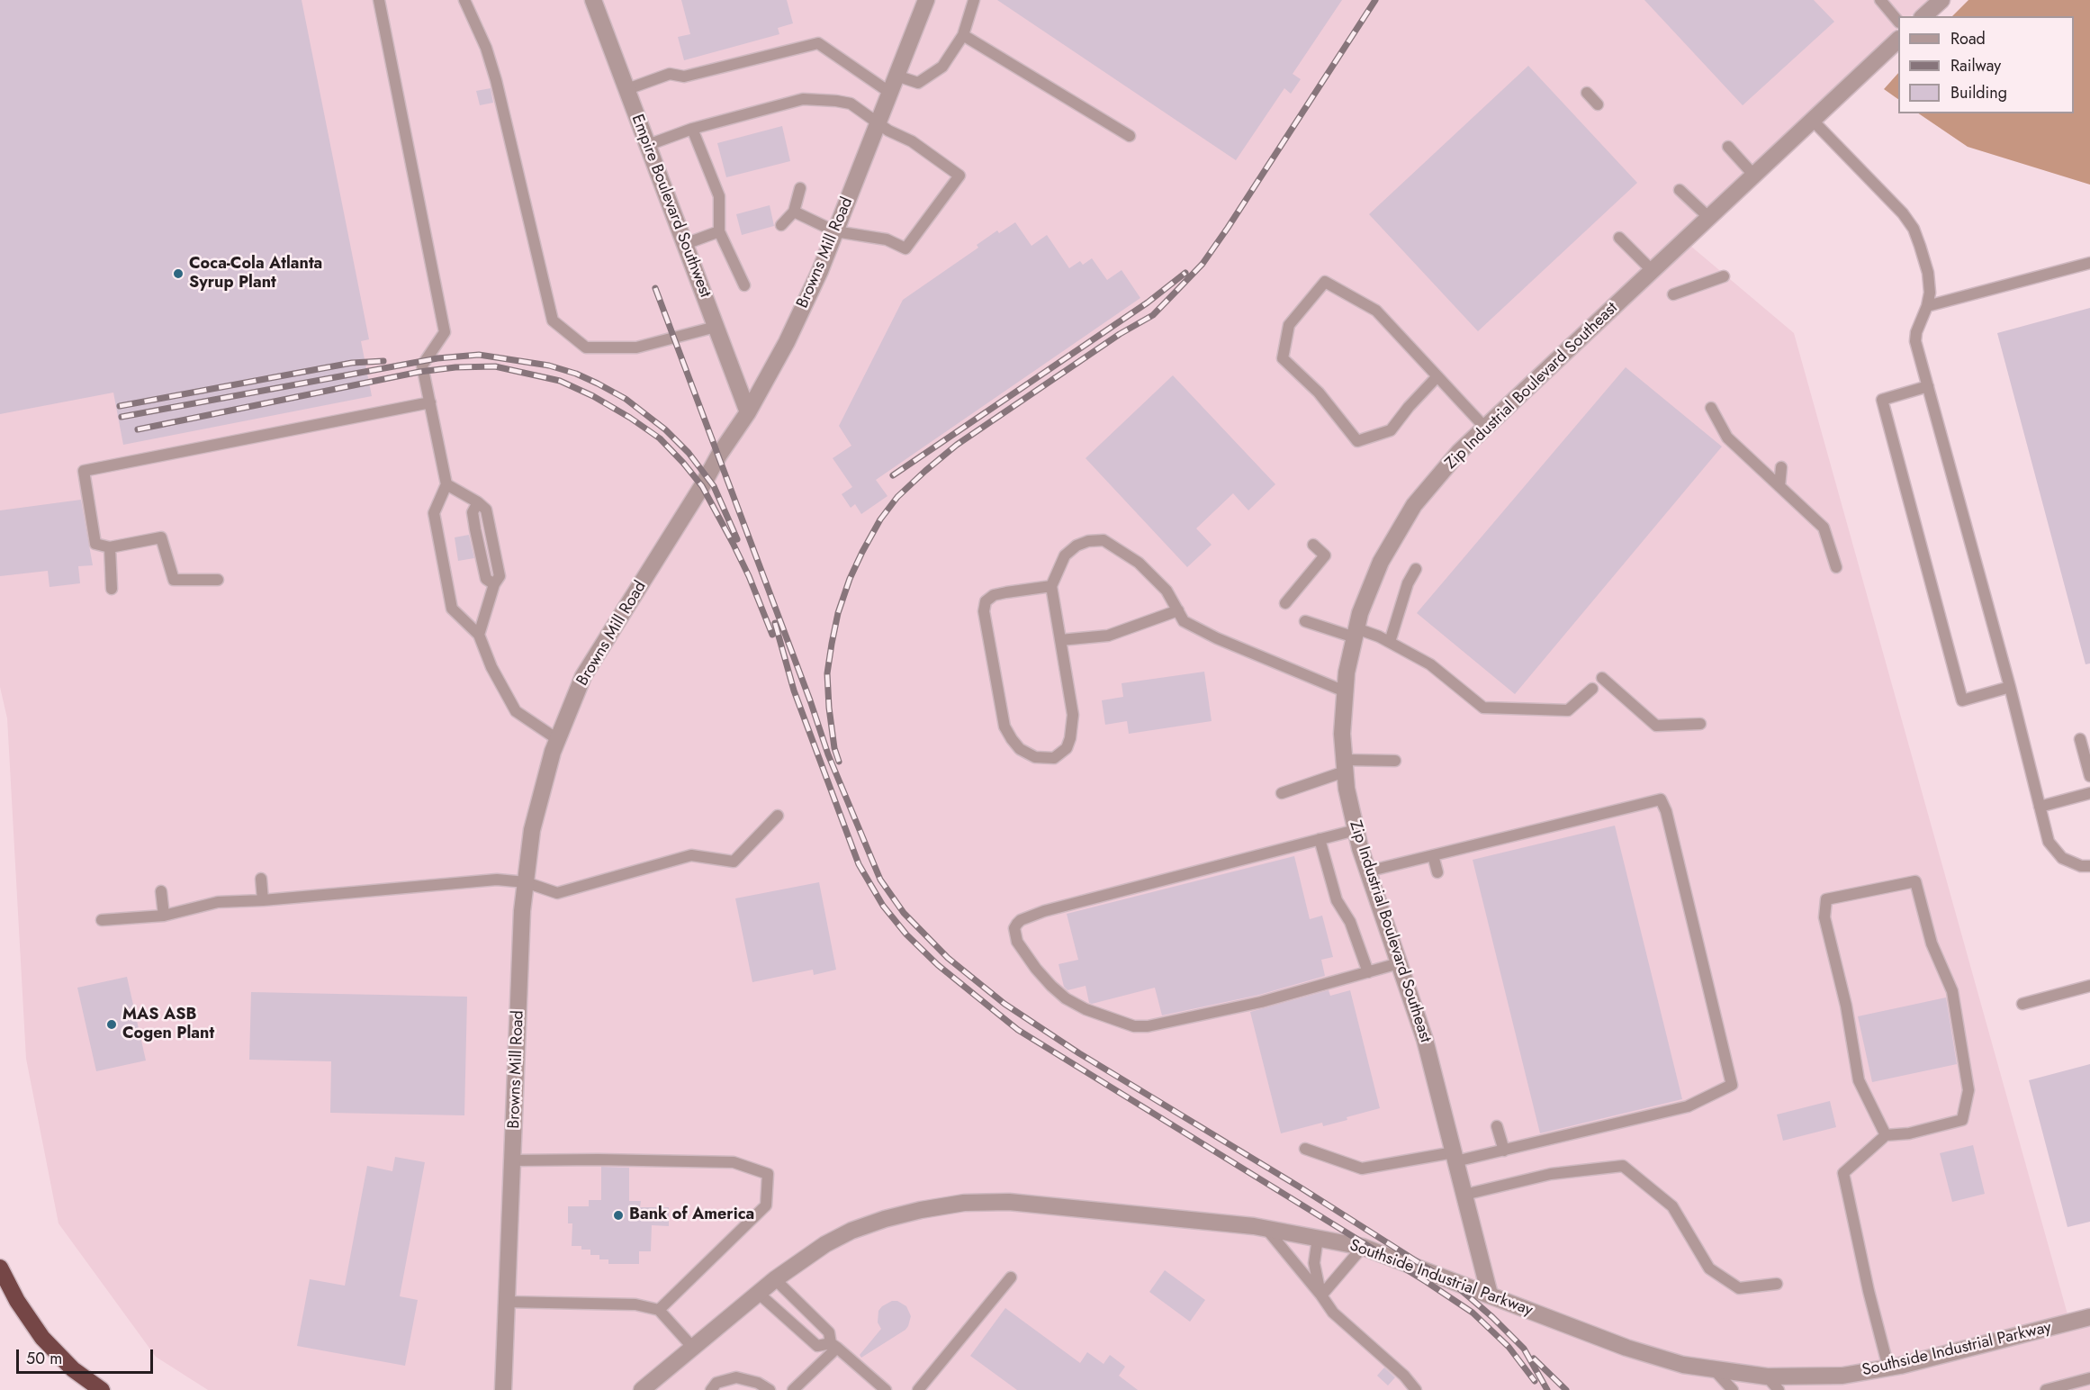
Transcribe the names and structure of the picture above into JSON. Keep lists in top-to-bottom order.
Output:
{
  "streets": {
    "street": [
      "Empire Boulevard Southwest",
      "Browns Mill Road",
      "Zip Industrial Boulevard Southeast",
      "Southside Industrial Parkway"
    ]
  },
  "crossings": [
    ["Empire Boulevard Southwest", "Browns Mill Road"],
    ["Zip Industrial Boulevard Southeast", "Southside Industrial Parkway"]
  ],
  "places": ["Coca-Cola Atlanta Syrup Plant", "MAS ASB Cogen Plant", "Bank of America"],
  "legend": ["Road", "Railway", "Building"],
  "scale_bar": "50 m"
}
